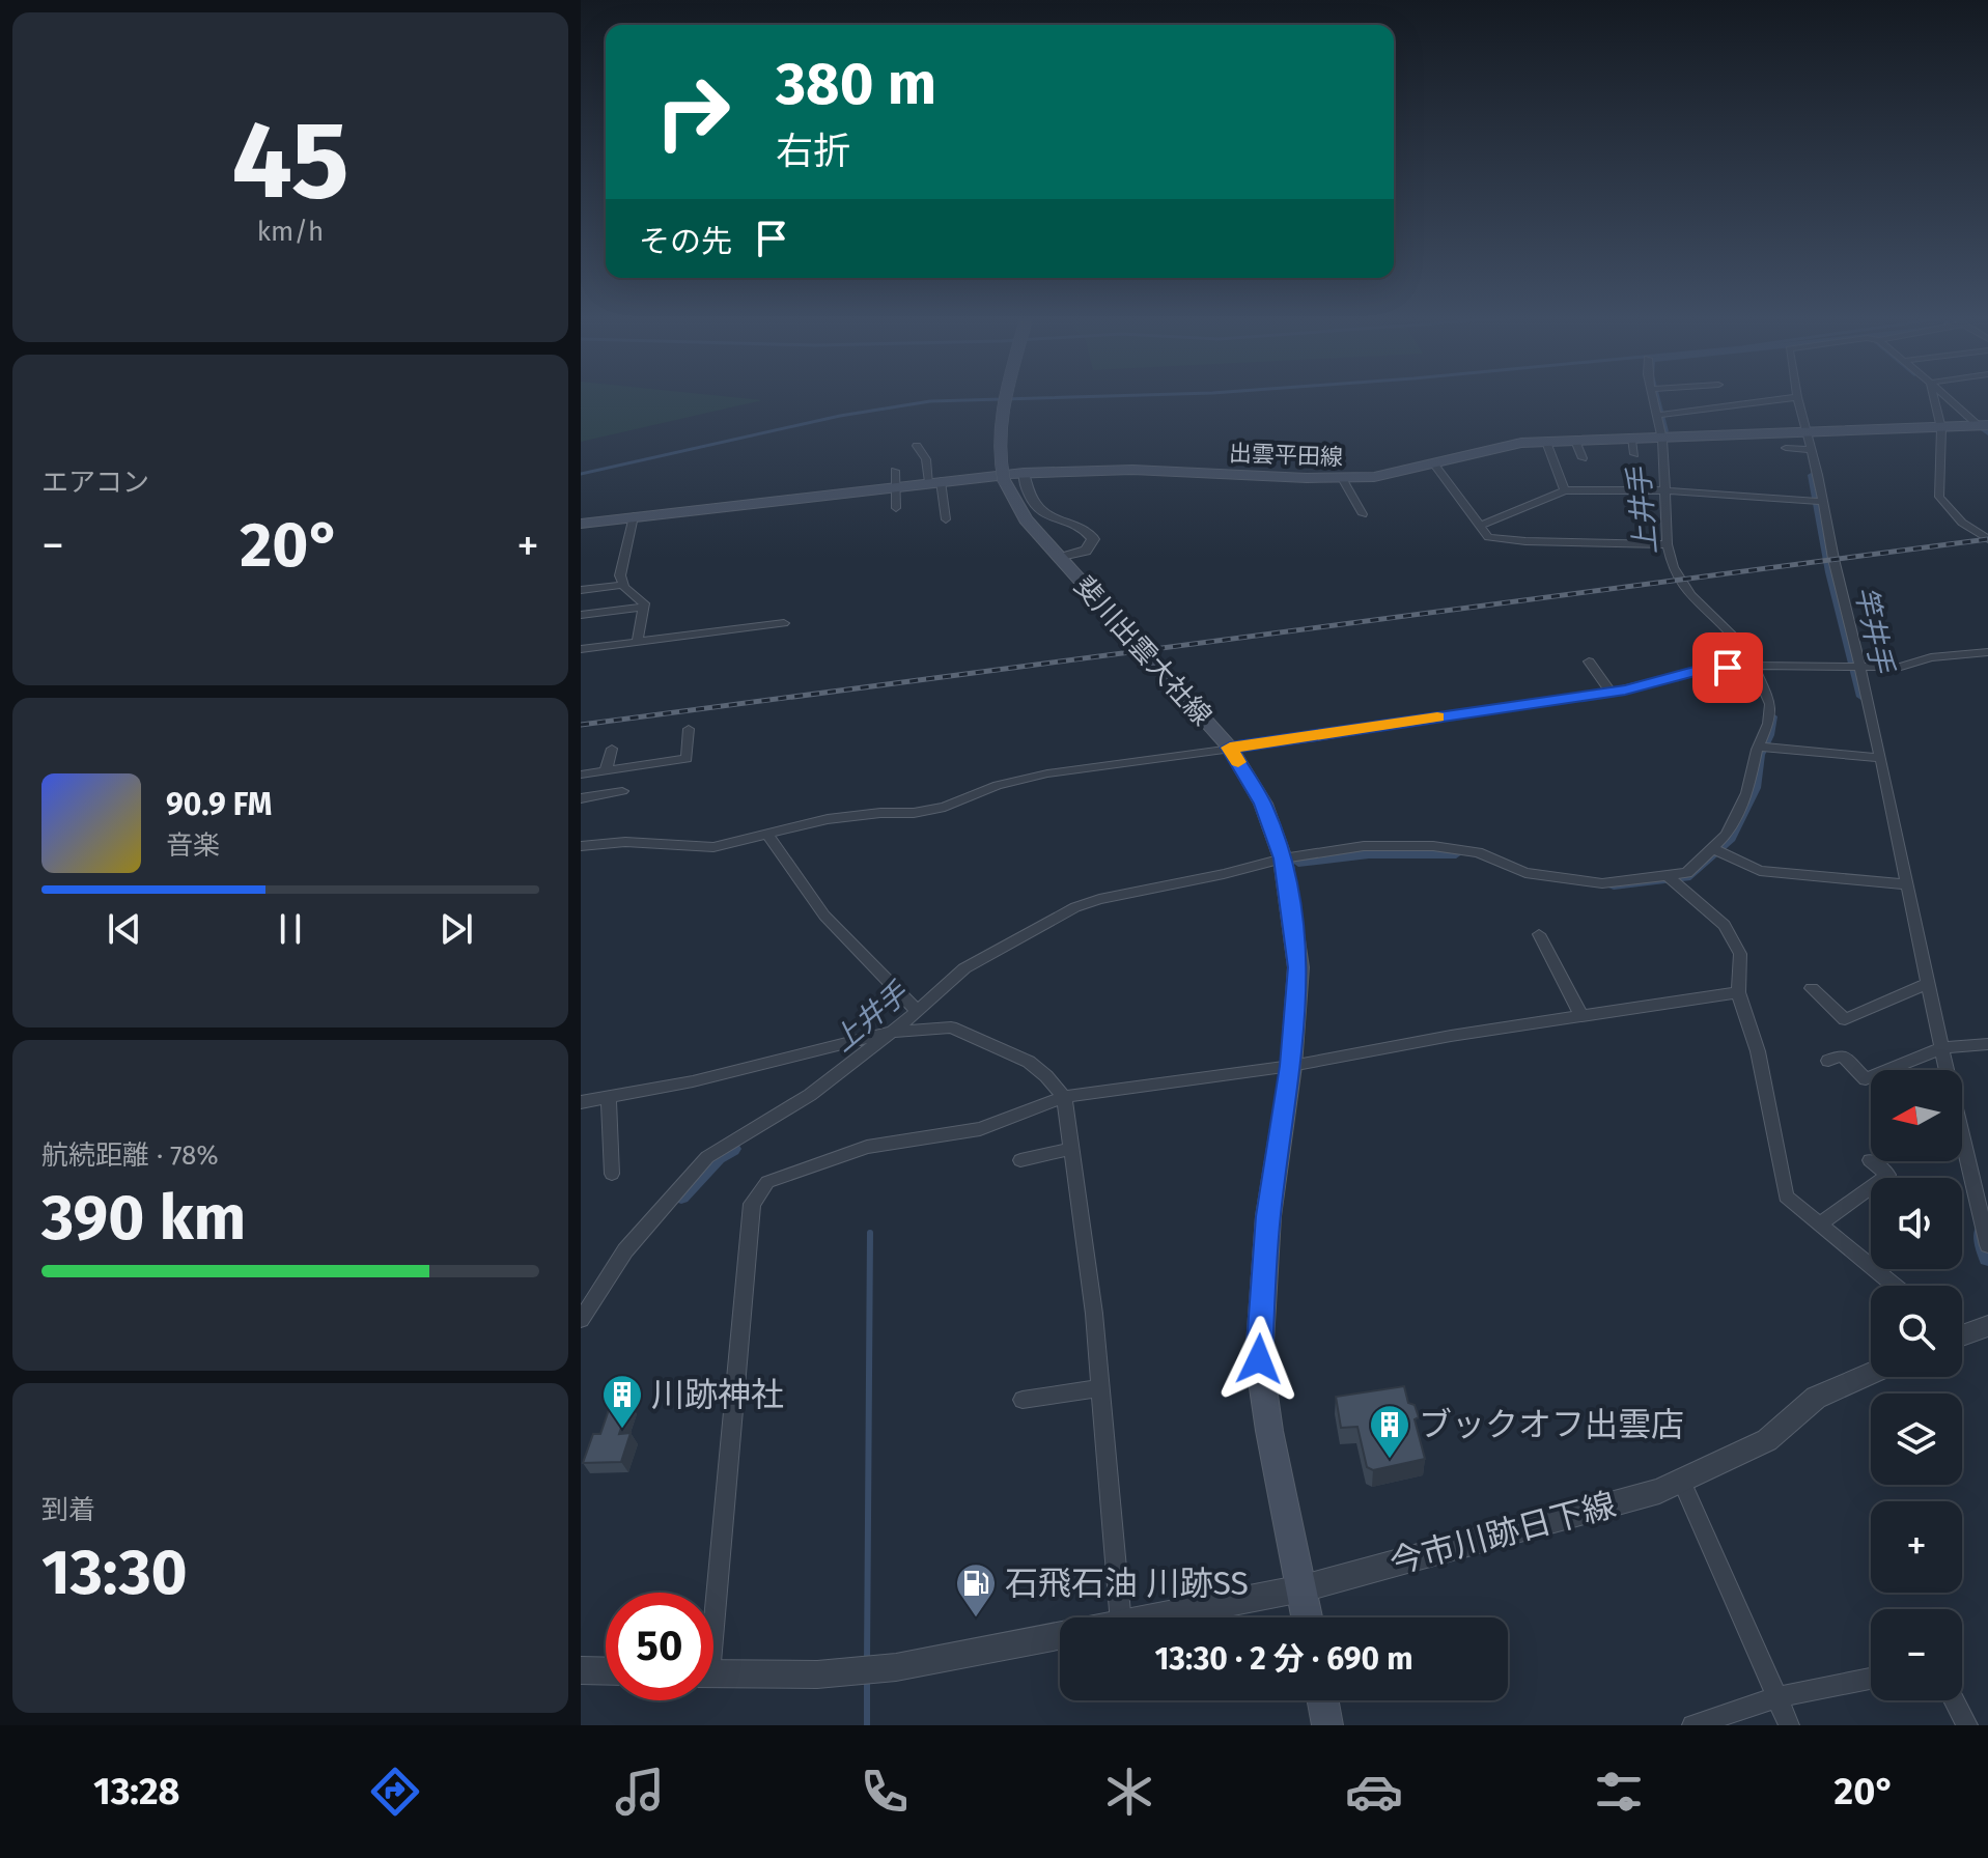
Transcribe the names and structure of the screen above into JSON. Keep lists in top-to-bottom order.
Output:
{
  "streets": {
    "main road": ["出雲平田線", "斐川出雲大社線"],
    "street": ["今市川跡日下線"]
  },
  "crossings": [
    ["出雲平田線", "斐川出雲大社線"],
    ["斐川出雲大社線", "今市川跡日下線"]
  ],
  "water": ["上井手", "竿井手"],
  "places": {
    "building": ["川跡神社", "ブックオフ出雲店"],
    "fuel station": ["石飛石油 川跡SS"]
  },
  "north": "left",
  "page": {
    "tile": [
      ["45", "km/h"],
      "エアコン",
      ["航続距離 · 78%", "390 km"],
      ["到着", "13:30"]
    ],
    "turn": ["380 m", "右折"],
    "then": "その先",
    "heat": ["−", "20°", "+"],
    "song": ["90.9 FM", "音楽"],
    "map_buttons": ["+", "−"],
    "limit": "50",
    "trip": "13:30 · 2 分 · 690 m",
    "tabs": ["13:28", "20°"]
  }
}
